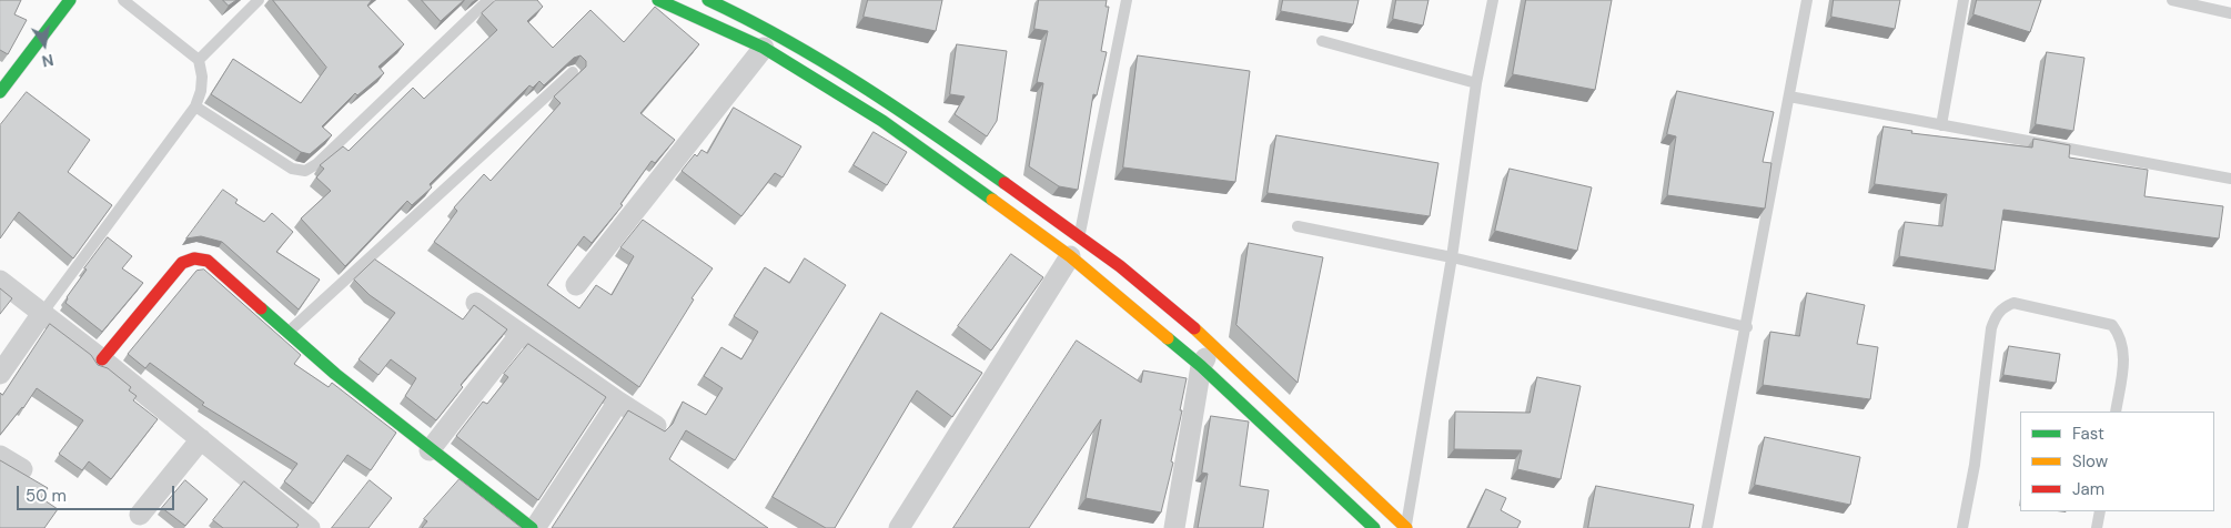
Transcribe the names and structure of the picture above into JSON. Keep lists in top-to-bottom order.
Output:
{
  "legend": ["Fast", "Slow", "Jam"],
  "scale_bar": "50 m",
  "north": "bottom"
}
